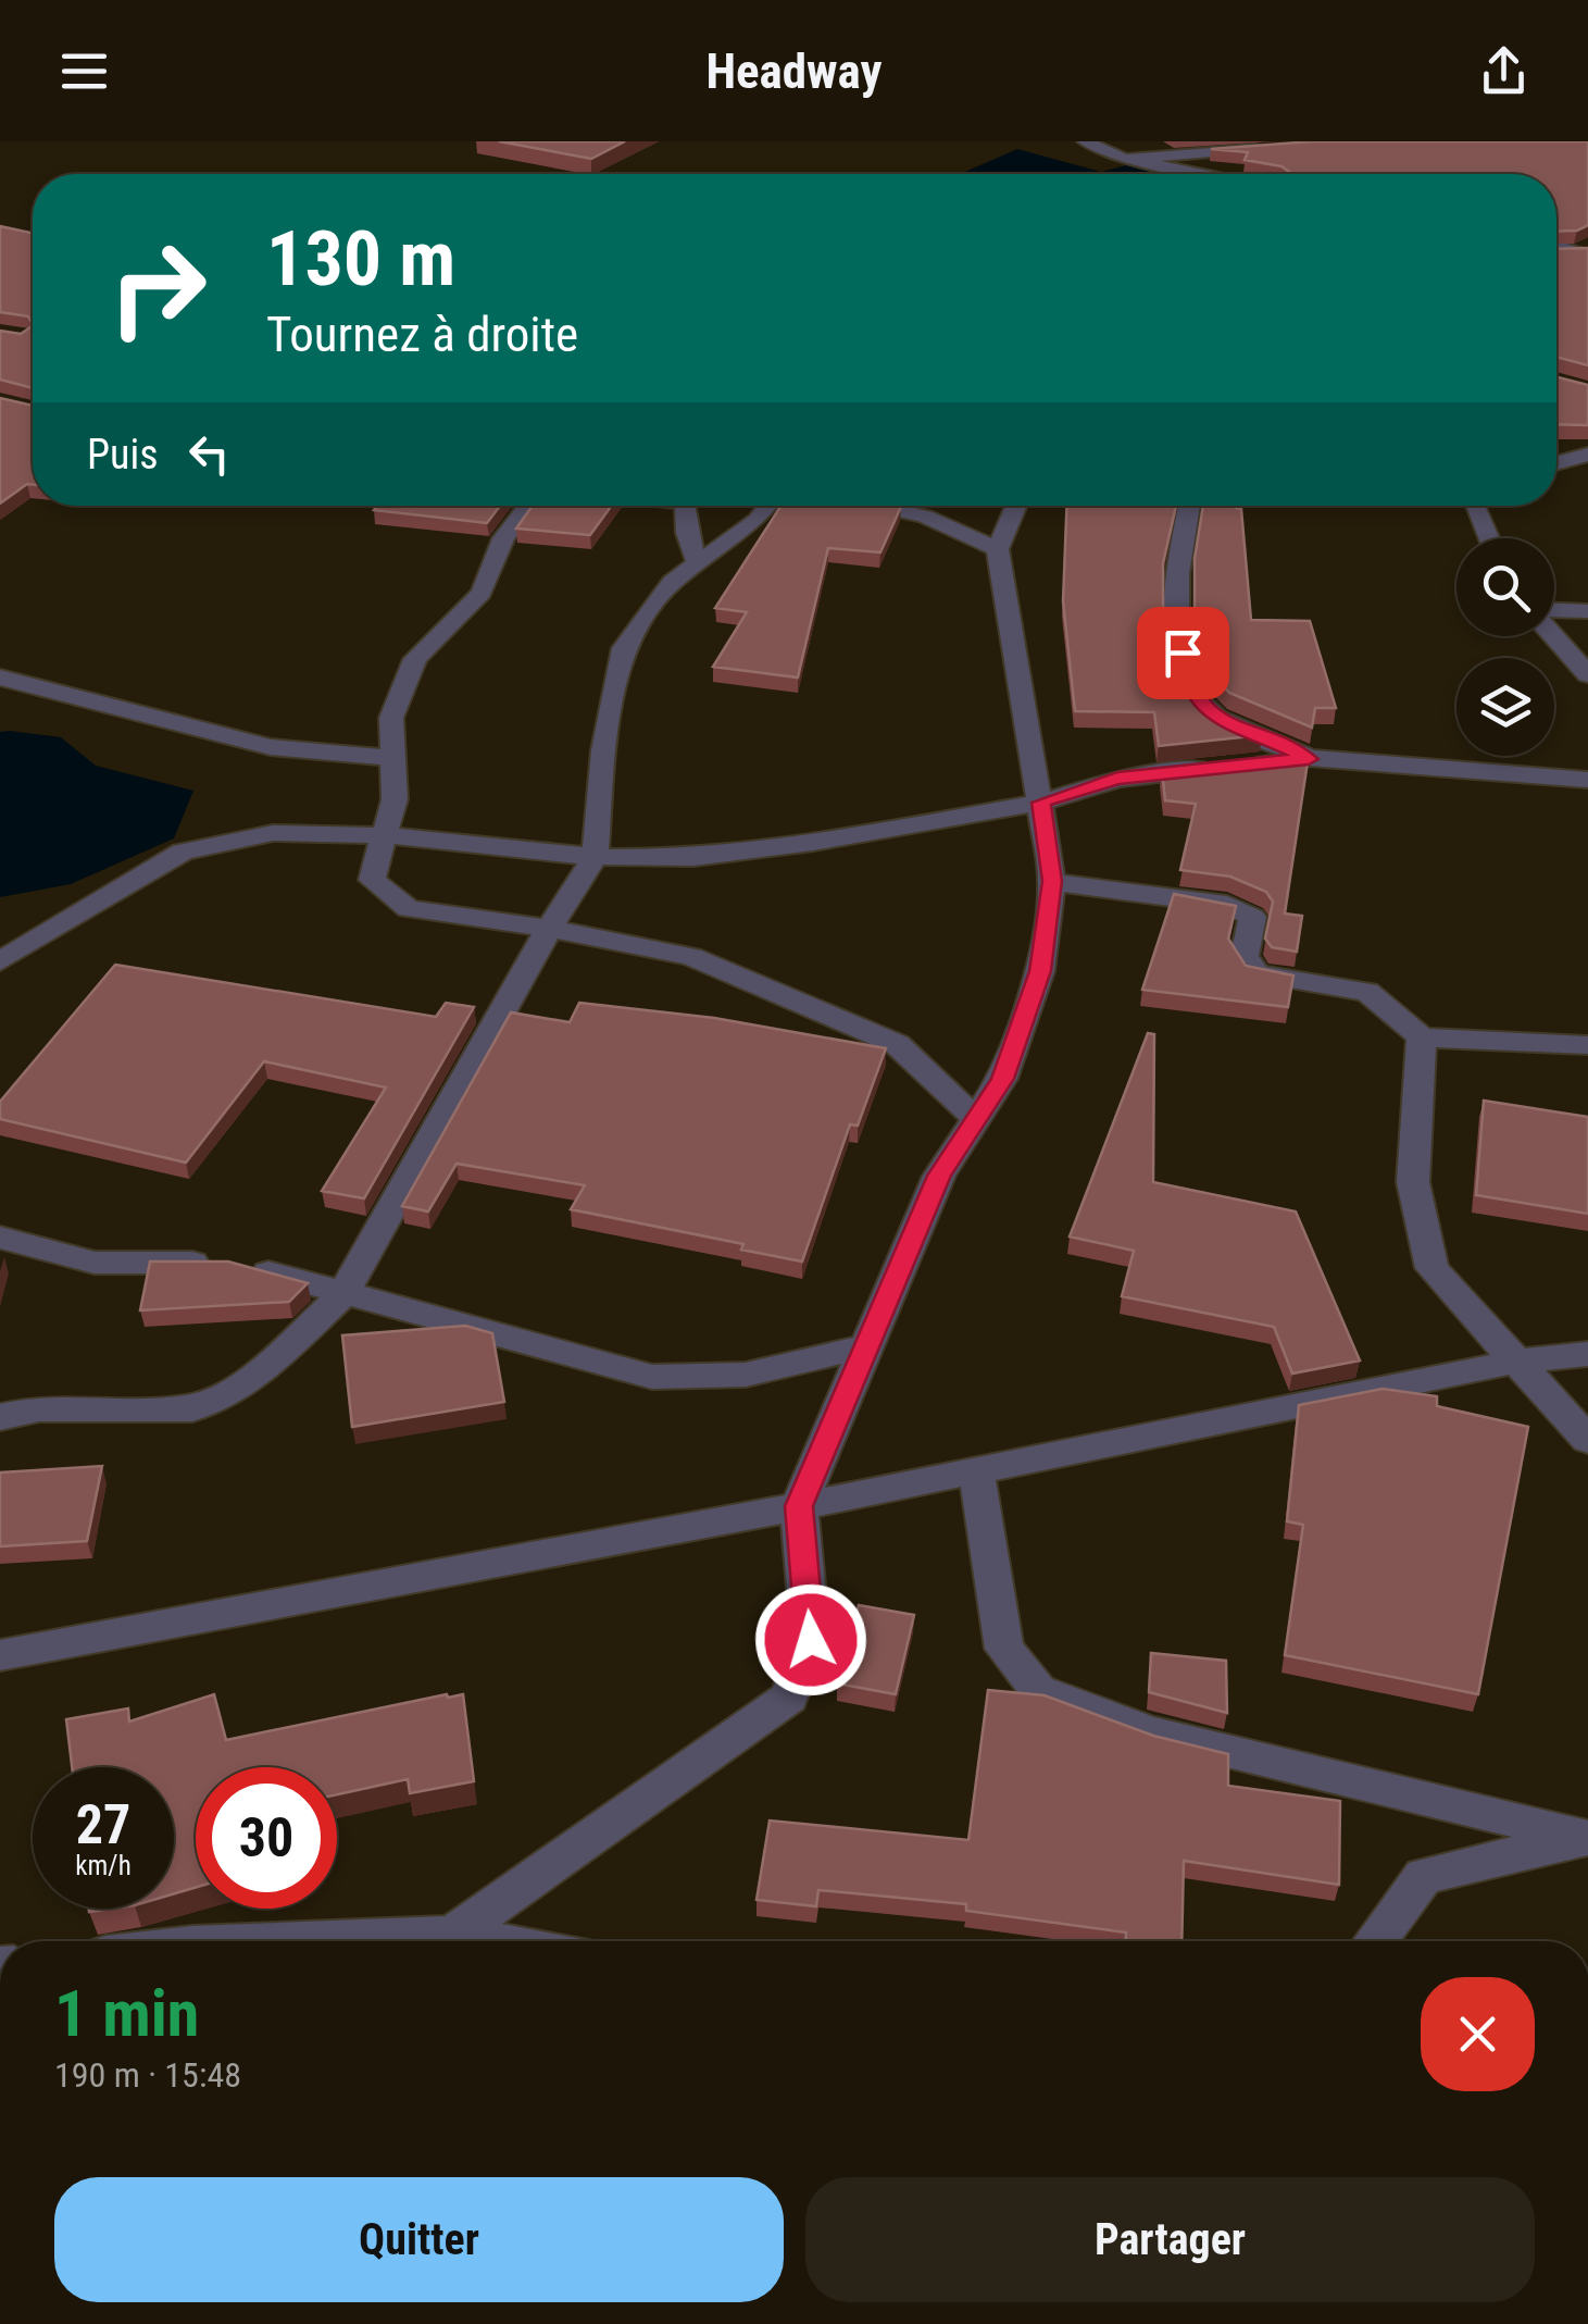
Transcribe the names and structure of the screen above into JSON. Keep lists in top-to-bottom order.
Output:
{
  "page": {
    "header": "Headway",
    "turn": ["130 m", "Tournez à droite"],
    "then": "Puis",
    "speed": "27 km/h",
    "limit": "30",
    "heading": ["1 min", "190 m · 15:48"],
    "buttons": ["Quitter", "Partager"]
  }
}
